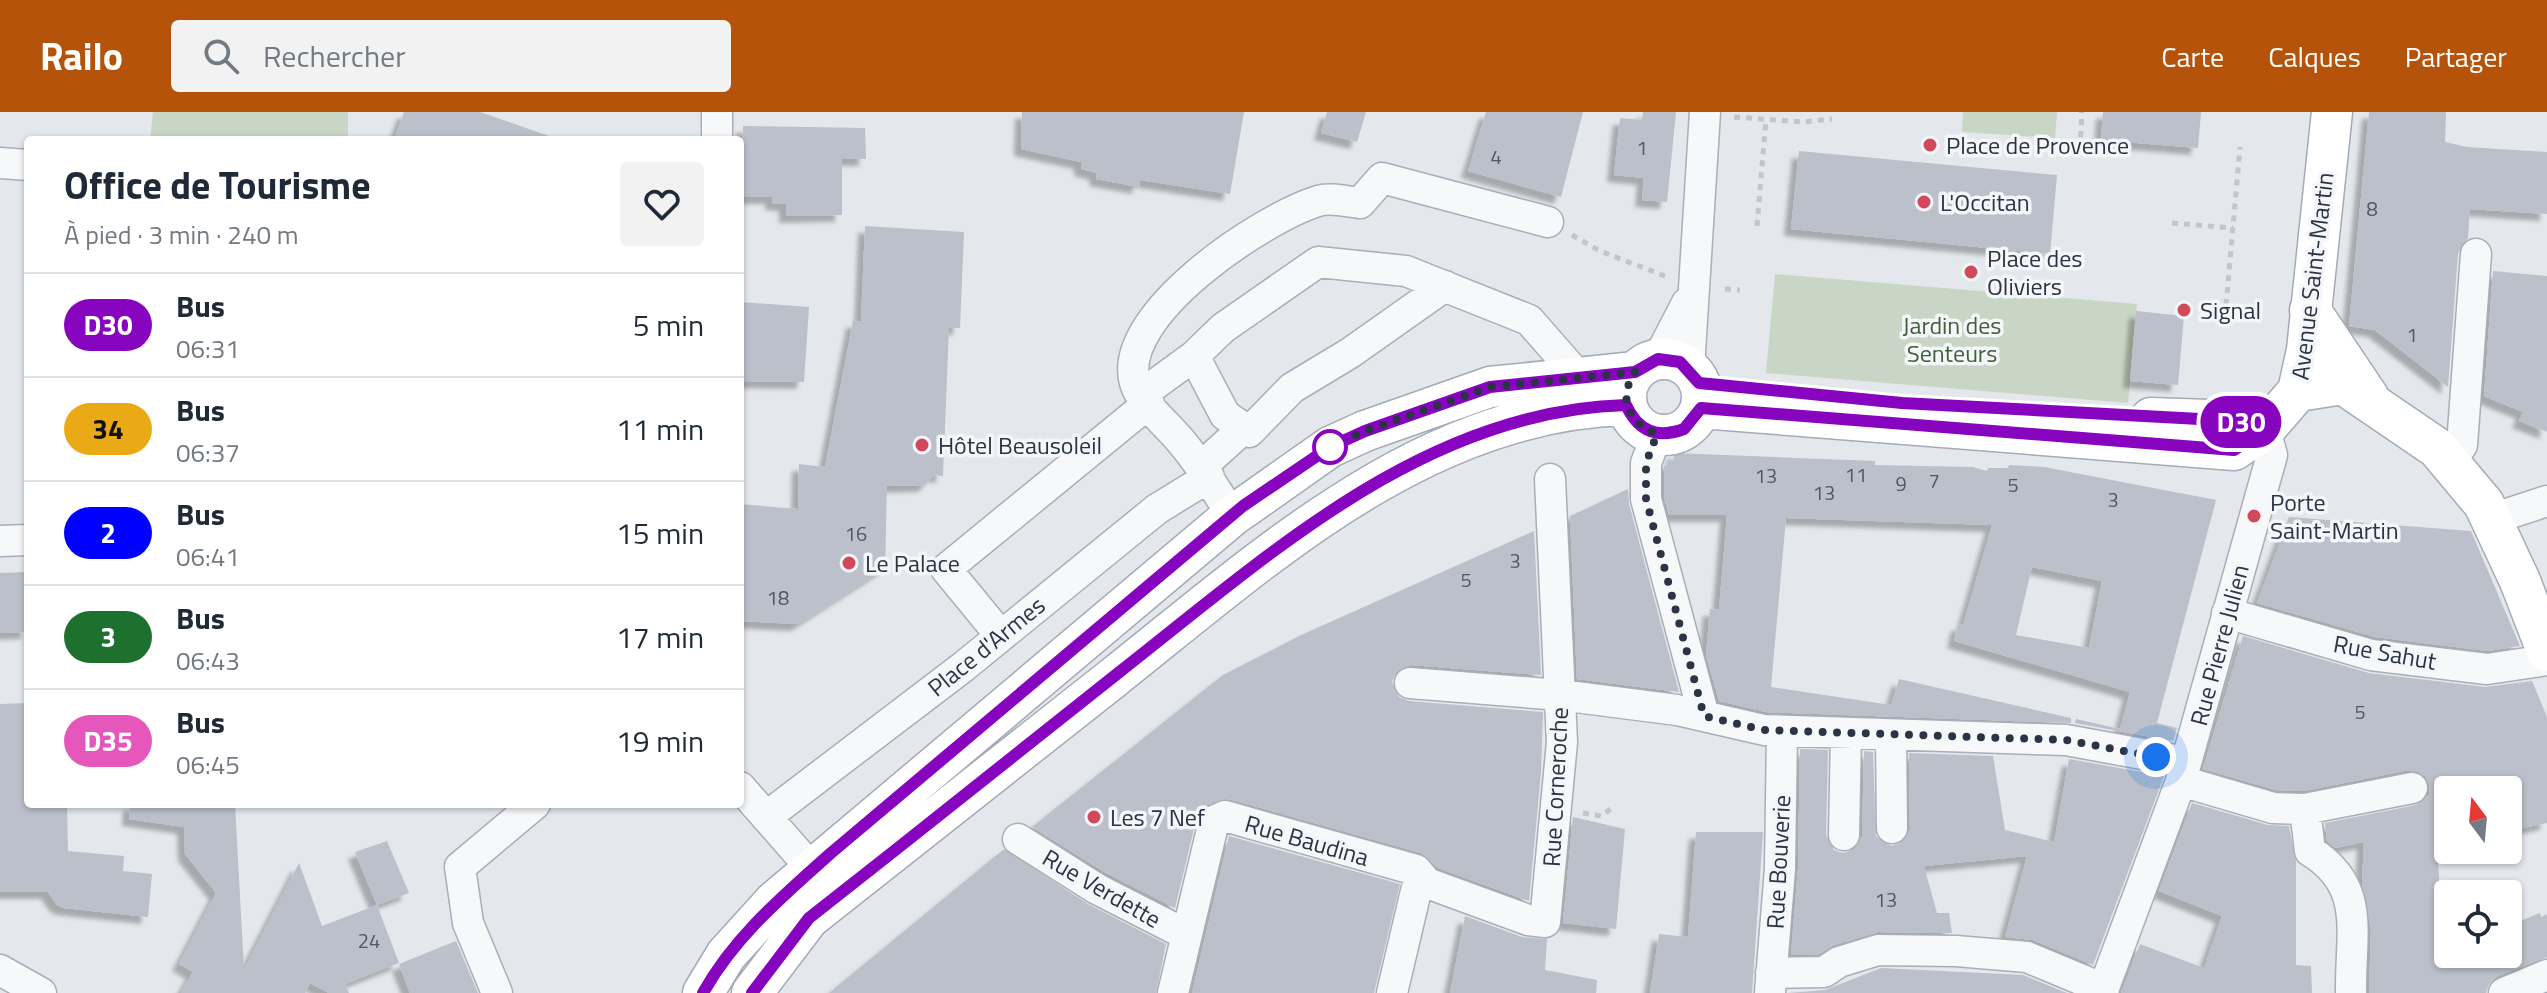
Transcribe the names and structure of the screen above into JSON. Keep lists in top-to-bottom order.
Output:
{
  "streets": {
    "main road": ["Avenue Saint-Martin"],
    "street": [
      "Rue Pierre Julien",
      "Place d'Armes",
      "Rue Sahut",
      "Rue Corneroche",
      "Rue Baudina",
      "Rue Bouverie",
      "Rue Verdette"
    ]
  },
  "crossings": [
    ["Avenue Saint-Martin", "Rue Pierre Julien"],
    ["Rue Pierre Julien", "Rue Sahut"],
    ["Rue Corneroche", "Rue Baudina"],
    ["Rue Baudina", "Rue Verdette"]
  ],
  "parks": ["Jardin des Senteurs"],
  "places": [
    "Place de Provence",
    "L'Occitan",
    "Place des Oliviers",
    "Signal",
    "Hôtel Beausoleil",
    "Porte Saint-Martin",
    "Le Palace",
    "Les 7 Nef"
  ],
  "lines": ["bus line D30"],
  "house_numbers": [
    "1",
    "4",
    "8",
    "1",
    "11",
    "13",
    "7",
    "9",
    "5",
    "13",
    "3",
    "16",
    "3",
    "5",
    "18",
    "5",
    "13",
    "24"
  ],
  "north": "top",
  "page": {
    "header": "Railo",
    "search": "Rechercher",
    "nav": ["Carte", "Calques", "Partager"],
    "on_map": "D30",
    "heading": ["Office de Tourisme", "À pied · 3 min · 240 m"],
    "list": [
      {
        "mark": "D30",
        "name": "Bus",
        "note": "06:31",
        "value": "5 min"
      },
      {
        "mark": "34",
        "name": "Bus",
        "note": "06:37",
        "value": "11 min"
      },
      {
        "mark": "2",
        "name": "Bus",
        "note": "06:41",
        "value": "15 min"
      },
      {
        "mark": "3",
        "name": "Bus",
        "note": "06:43",
        "value": "17 min"
      },
      {
        "mark": "D35",
        "name": "Bus",
        "note": "06:45",
        "value": "19 min"
      }
    ]
  }
}
